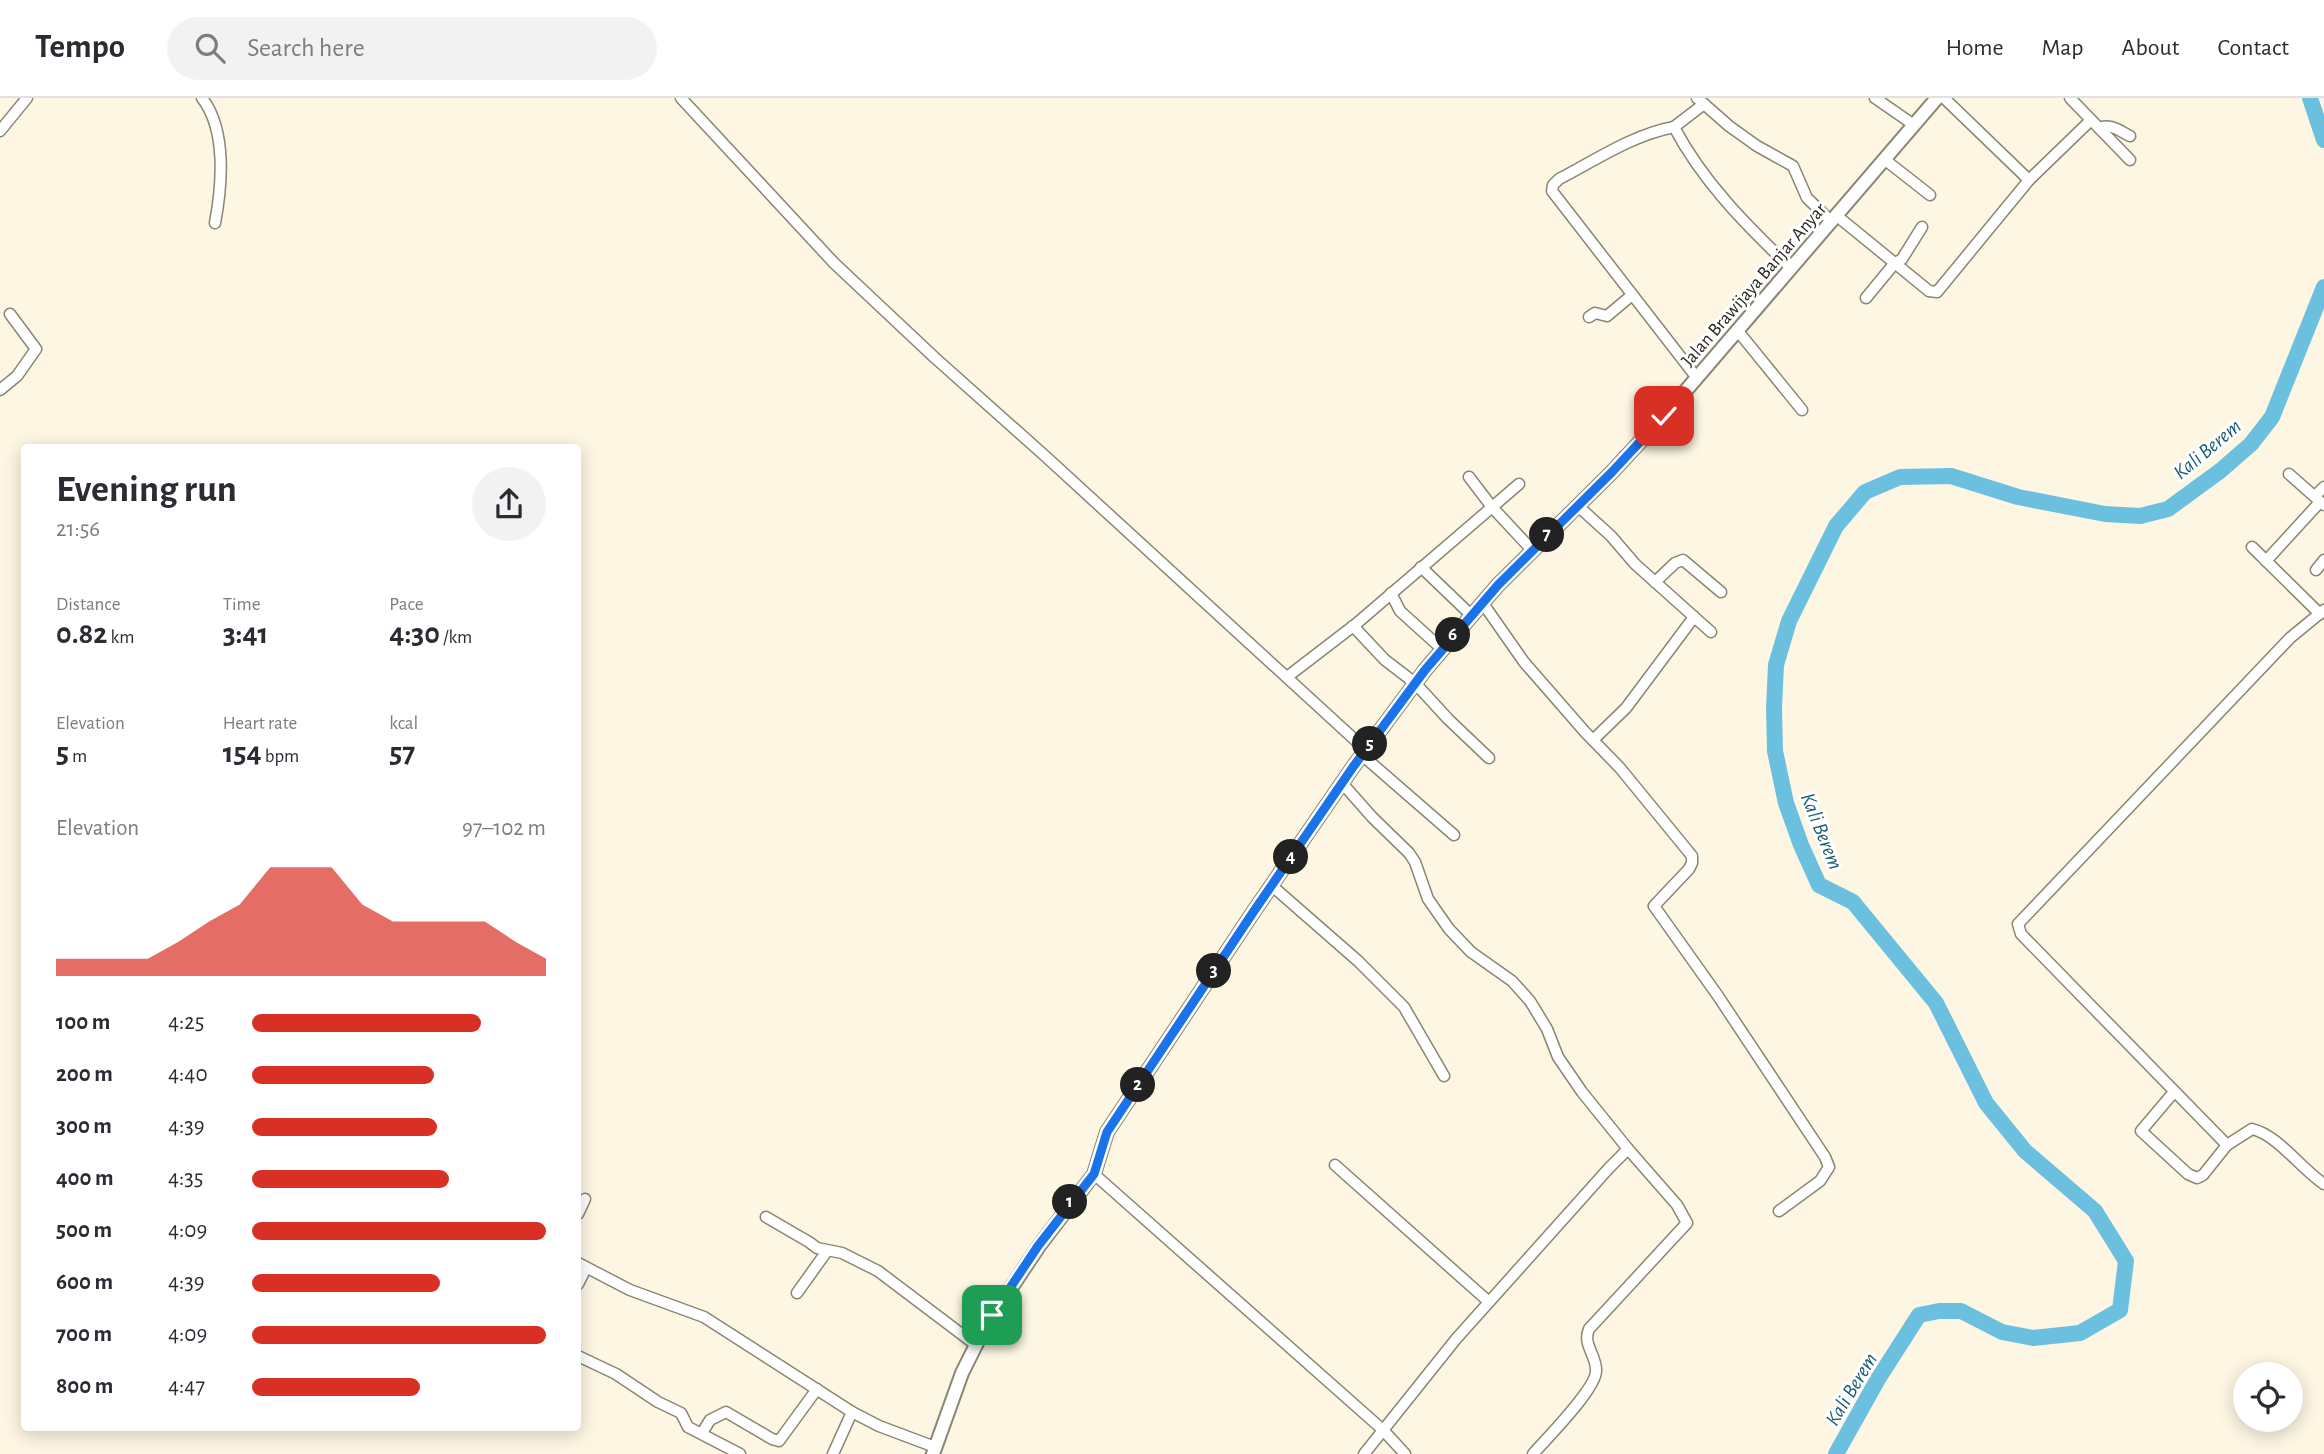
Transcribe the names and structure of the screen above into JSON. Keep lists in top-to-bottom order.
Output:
{
  "streets": {
    "street": ["Jalan Brawijaya Banjar Anyar"]
  },
  "water": ["Kali Berem"],
  "page": {
    "header": "Tempo",
    "search": "Search here",
    "nav": [
      "Home",
      "Map",
      "About",
      "Contact"
    ],
    "heading": ["Evening run", "21:56"],
    "pins": [
      "7",
      "6",
      "5",
      "4",
      "3",
      "2",
      "1"
    ],
    "stats": [
      ["Distance", "0.82 km"],
      ["Time", "3:41"],
      ["Pace", "4:30 /km"],
      ["Elevation", "5 m"],
      ["Heart rate", "154 bpm"],
      ["kcal", "57"]
    ],
    "chart": ["Elevation", "97–102 m"],
    "list": [
      {
        "name": "100 m",
        "note": "4:25"
      },
      {
        "name": "200 m",
        "note": "4:40"
      },
      {
        "name": "300 m",
        "note": "4:39"
      },
      {
        "name": "400 m",
        "note": "4:35"
      },
      {
        "name": "500 m",
        "note": "4:09"
      },
      {
        "name": "600 m",
        "note": "4:39"
      },
      {
        "name": "700 m",
        "note": "4:09"
      },
      {
        "name": "800 m",
        "note": "4:47"
      }
    ]
  }
}
